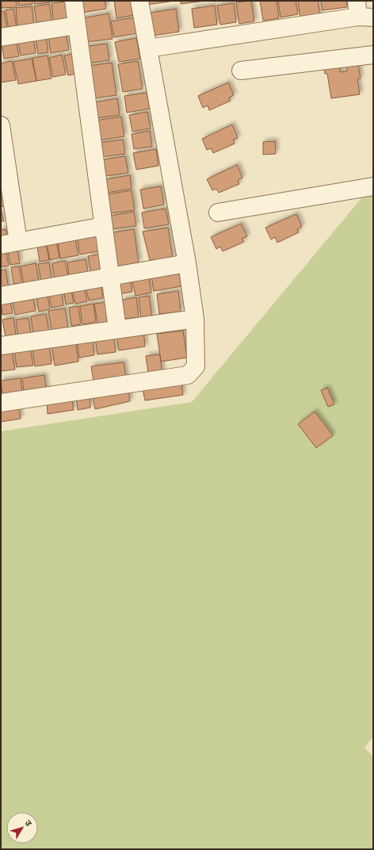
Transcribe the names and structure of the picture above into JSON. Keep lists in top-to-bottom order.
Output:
{
  "north": "top right"
}
